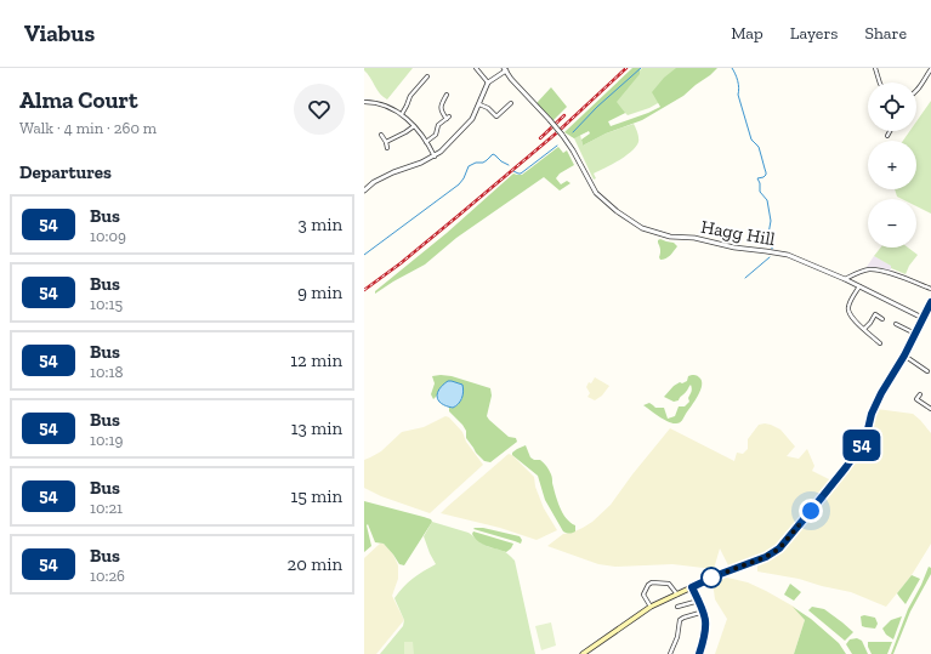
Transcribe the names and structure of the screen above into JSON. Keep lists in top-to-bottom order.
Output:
{
  "streets": {
    "street": ["Hagg Hill"]
  },
  "lines": ["bus line 54"],
  "page": {
    "header": "Viabus",
    "nav": ["Map", "Layers", "Share"],
    "heading": [
      ["Alma Court", "Walk · 4 min · 260 m"],
      "Departures"
    ],
    "on_map": "54",
    "map_buttons": ["+", "−"],
    "list": [
      {
        "mark": "54",
        "name": "Bus",
        "note": "10:09",
        "value": "3 min"
      },
      {
        "mark": "54",
        "name": "Bus",
        "note": "10:15",
        "value": "9 min"
      },
      {
        "mark": "54",
        "name": "Bus",
        "note": "10:18",
        "value": "12 min"
      },
      {
        "mark": "54",
        "name": "Bus",
        "note": "10:19",
        "value": "13 min"
      },
      {
        "mark": "54",
        "name": "Bus",
        "note": "10:21",
        "value": "15 min"
      },
      {
        "mark": "54",
        "name": "Bus",
        "note": "10:26",
        "value": "20 min"
      }
    ]
  }
}
